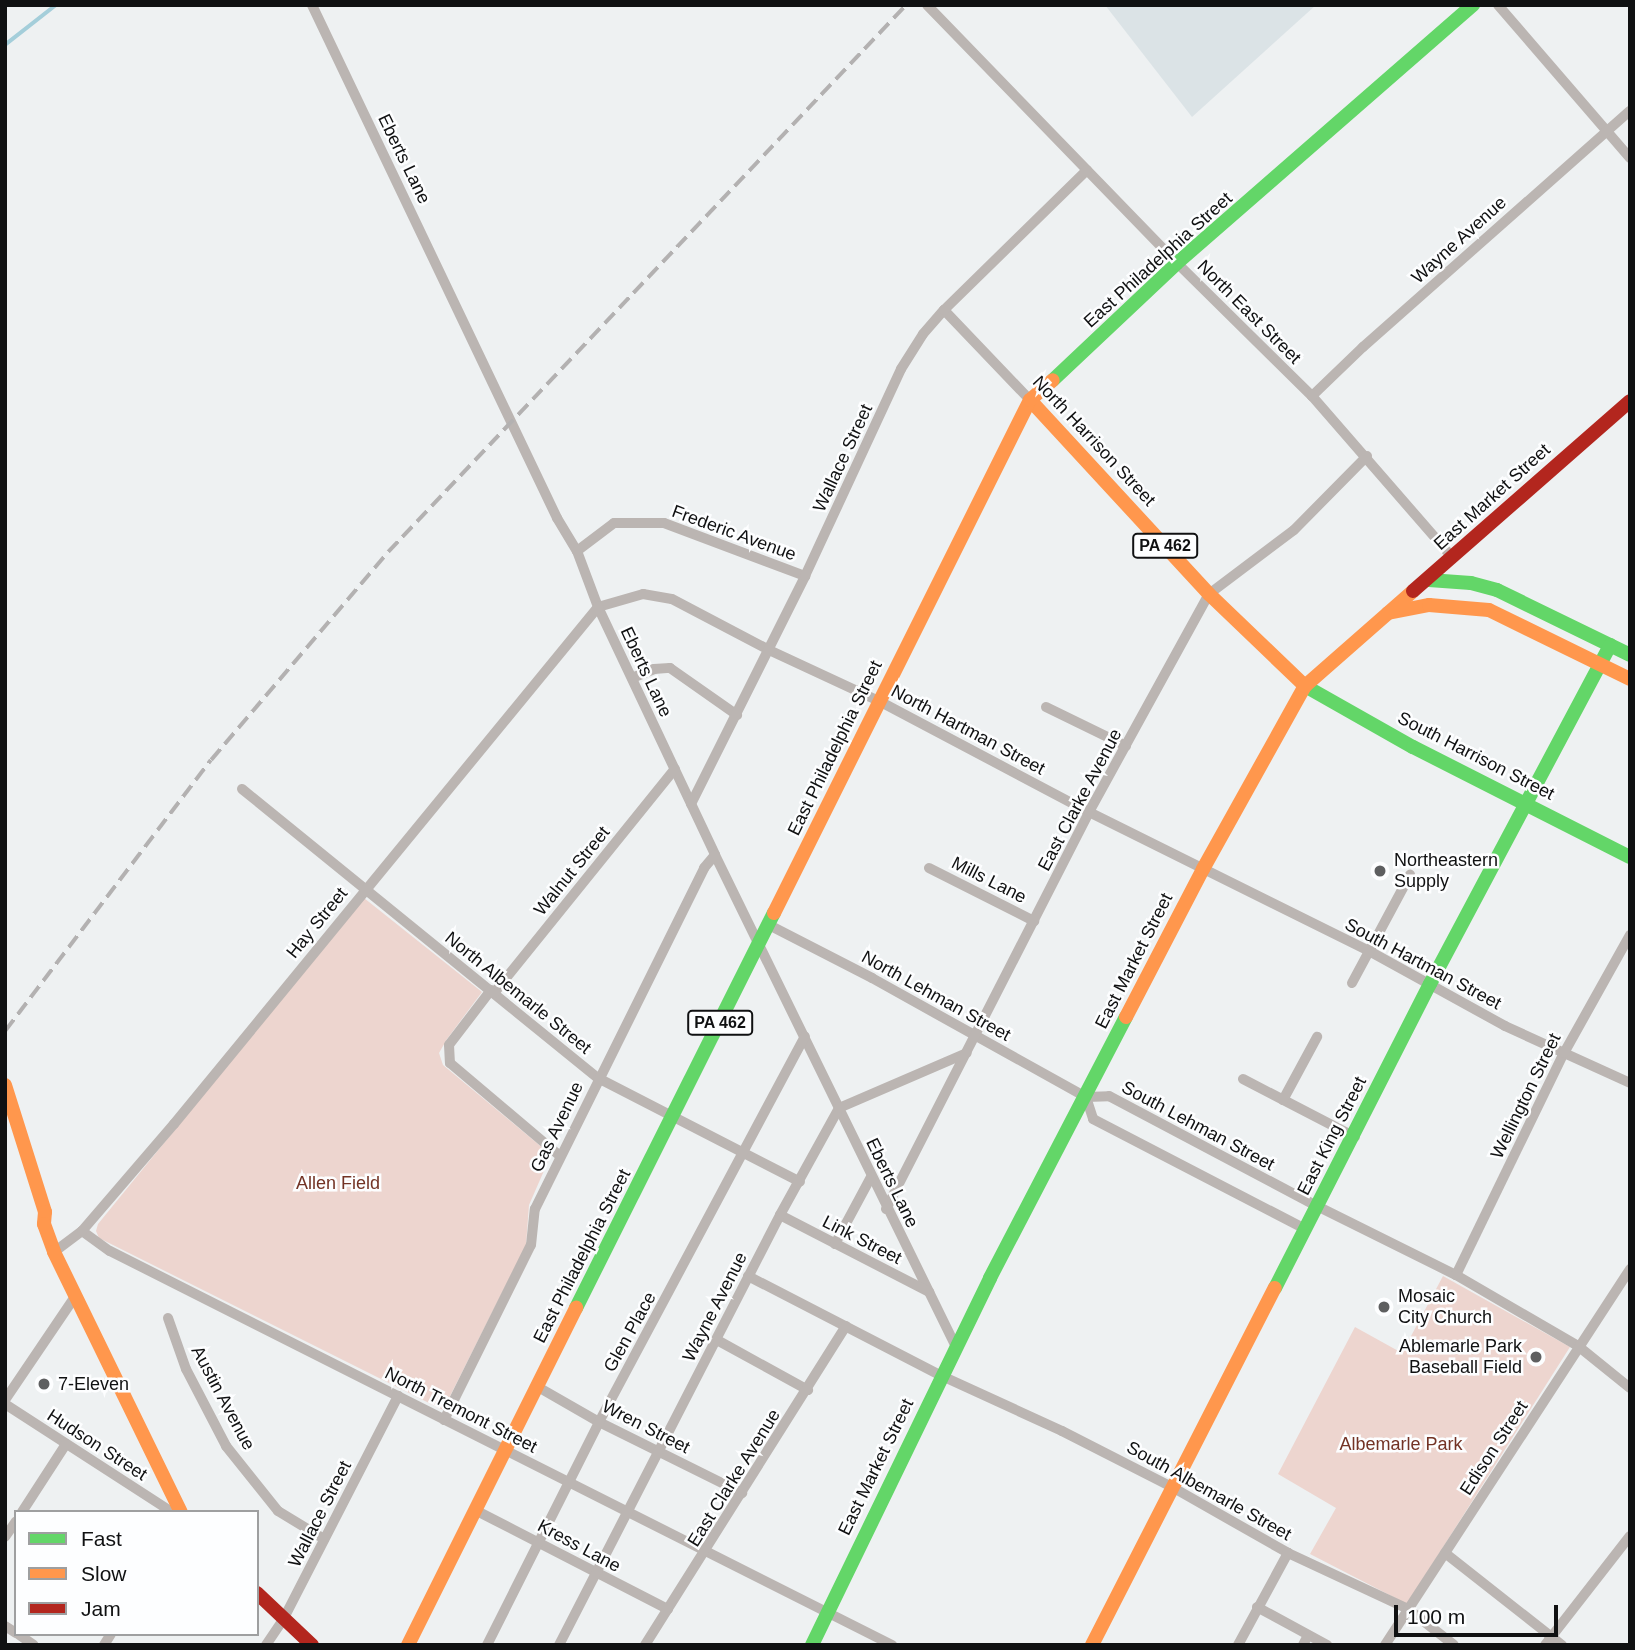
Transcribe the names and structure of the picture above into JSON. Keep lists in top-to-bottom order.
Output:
{
  "streets": {
    "main road": [
      "East Philadelphia Street",
      "North Harrison Street",
      "East Market Street",
      "PA 462",
      "South Harrison Street",
      "East King Street"
    ],
    "street": [
      "Eberts Lane",
      "Wayne Avenue",
      "North East Street",
      "Wallace Street",
      "Frederic Avenue",
      "North Hartman Street",
      "East Clarke Avenue",
      "Walnut Street",
      "Mills Lane",
      "Hay Street",
      "South Hartman Street",
      "North Albemarle Street",
      "North Lehman Street",
      "Wellington Street",
      "South Lehman Street",
      "Gas Avenue",
      "Link Street",
      "Glen Place",
      "Austin Avenue",
      "North Tremont Street",
      "Wren Street",
      "Hudson Street",
      "Edison Street",
      "South Albemarle Street",
      "Kress Lane"
    ]
  },
  "crossings": [
    ["Eberts Lane", "Wayne Avenue"],
    ["Eberts Lane", "East Philadelphia Street"],
    ["Eberts Lane", "Wallace Street"],
    ["Eberts Lane", "East Market Street"],
    ["Eberts Lane", "Frederic Avenue"],
    ["Eberts Lane", "North Hartman Street"],
    ["Eberts Lane", "East Clarke Avenue"],
    ["Eberts Lane", "Walnut Street"],
    ["Eberts Lane", "Hay Street"],
    ["Eberts Lane", "Gas Avenue"],
    ["Eberts Lane", "Link Street"],
    ["Eberts Lane", "Glen Place"],
    ["Wayne Avenue", "North East Street"],
    ["Wayne Avenue", "North Albemarle Street"],
    ["Wayne Avenue", "Link Street"],
    ["Wayne Avenue", "North Tremont Street"],
    ["Wayne Avenue", "Wren Street"],
    ["Wayne Avenue", "Kress Lane"],
    ["East Philadelphia Street", "North East Street"],
    ["East Philadelphia Street", "North Harrison Street"],
    ["East Philadelphia Street", "North Hartman Street"],
    ["East Philadelphia Street", "North Albemarle Street"],
    ["East Philadelphia Street", "North Lehman Street"],
    ["East Philadelphia Street", "North Tremont Street"],
    ["East Philadelphia Street", "Wren Street"],
    ["East Philadelphia Street", "Kress Lane"],
    ["North East Street", "Wallace Street"],
    ["North East Street", "East Market Street"],
    ["North East Street", "East Clarke Avenue"],
    ["North Harrison Street", "Wallace Street"],
    ["North Harrison Street", "East Market Street"],
    ["North Harrison Street", "South Harrison Street"],
    ["North Harrison Street", "East Clarke Avenue"],
    ["Wallace Street", "Frederic Avenue"],
    ["Wallace Street", "North Hartman Street"],
    ["Wallace Street", "Austin Avenue"],
    ["Wallace Street", "North Tremont Street"],
    ["East Market Street", "North Hartman Street"],
    ["East Market Street", "South Harrison Street"],
    ["East Market Street", "South Hartman Street"],
    ["East Market Street", "North Lehman Street"],
    ["East Market Street", "South Lehman Street"],
    ["East Market Street", "North Tremont Street"],
    ["East Market Street", "South Albemarle Street"],
    ["North Hartman Street", "East Clarke Avenue"],
    ["North Hartman Street", "Hay Street"],
    ["North Hartman Street", "South Hartman Street"],
    ["South Harrison Street", "East King Street"],
    ["East Clarke Avenue", "Mills Lane"],
    ["East Clarke Avenue", "North Lehman Street"],
    ["East Clarke Avenue", "North Tremont Street"],
    ["East Clarke Avenue", "Wren Street"],
    ["East Clarke Avenue", "Kress Lane"],
    ["Walnut Street", "North Albemarle Street"],
    ["Walnut Street", "Gas Avenue"],
    ["Hay Street", "North Albemarle Street"],
    ["Hay Street", "North Tremont Street"],
    ["South Hartman Street", "Wellington Street"],
    ["South Hartman Street", "East King Street"],
    ["North Albemarle Street", "Gas Avenue"],
    ["North Albemarle Street", "Glen Place"],
    ["North Lehman Street", "South Lehman Street"],
    ["Wellington Street", "South Lehman Street"],
    ["South Lehman Street", "East King Street"],
    ["South Lehman Street", "Edison Street"],
    ["Gas Avenue", "North Tremont Street"],
    ["East King Street", "South Albemarle Street"],
    ["Glen Place", "North Tremont Street"],
    ["Glen Place", "Wren Street"],
    ["Glen Place", "Kress Lane"],
    ["Edison Street", "South Albemarle Street"]
  ],
  "parks": ["Allen Field", "Albemarle Park"],
  "places": [
    "Northeastern Supply",
    "Mosaic City Church",
    "Ablemarle Park Baseball Field",
    "7-Eleven"
  ],
  "legend": ["Fast", "Slow", "Jam"],
  "scale_bar": "100 m"
}
